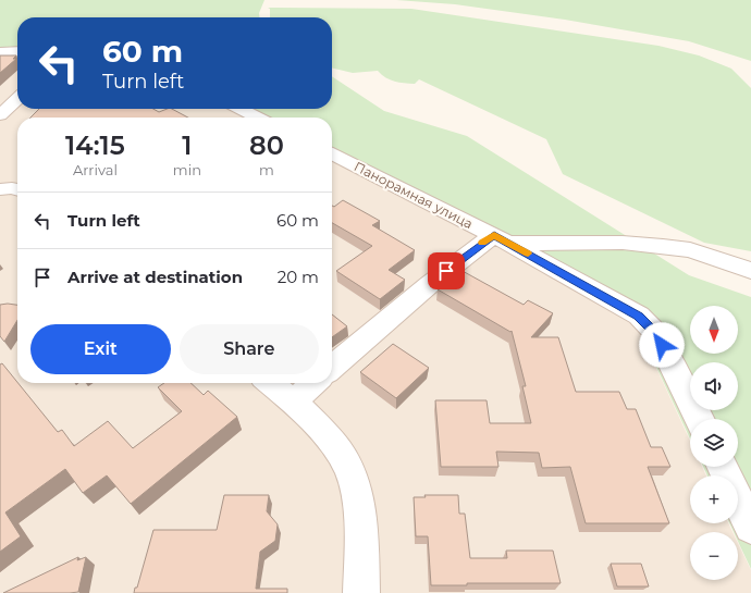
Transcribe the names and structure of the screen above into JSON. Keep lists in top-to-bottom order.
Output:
{
  "streets": {
    "street": ["Панорамная улица"]
  },
  "north": "bottom",
  "page": {
    "turn": ["60 m", "Turn left"],
    "eta": [
      "14:15",
      "Arrival",
      "1",
      "min",
      "80",
      "m"
    ],
    "list": [
      {
        "name": "Turn left",
        "value": "60 m"
      },
      {
        "name": "Arrive at destination",
        "value": "20 m"
      }
    ],
    "map_buttons": ["+", "−"],
    "buttons": ["Exit", "Share"]
  }
}
